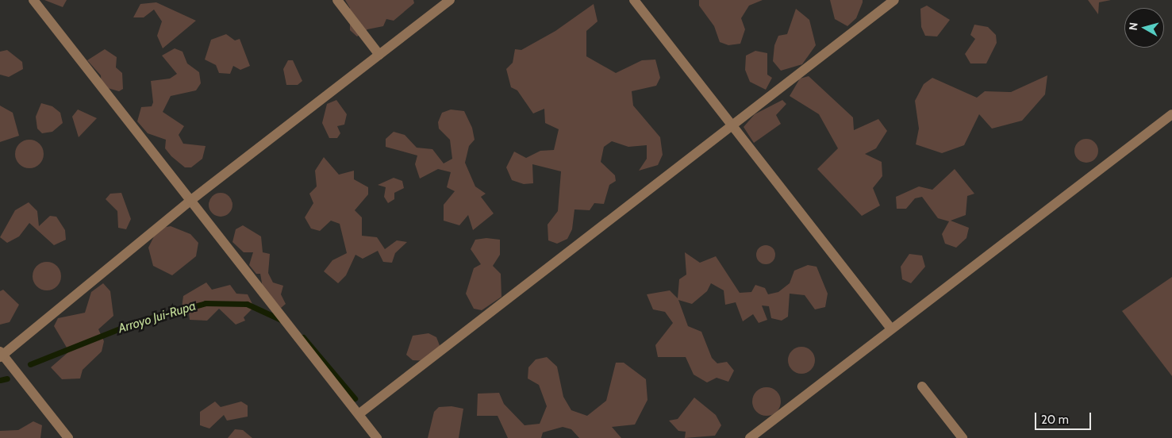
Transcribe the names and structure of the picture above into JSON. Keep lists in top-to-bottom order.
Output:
{
  "water": ["Arroyo Jui-Rupa"],
  "scale_bar": "20 m",
  "north": "left"
}
